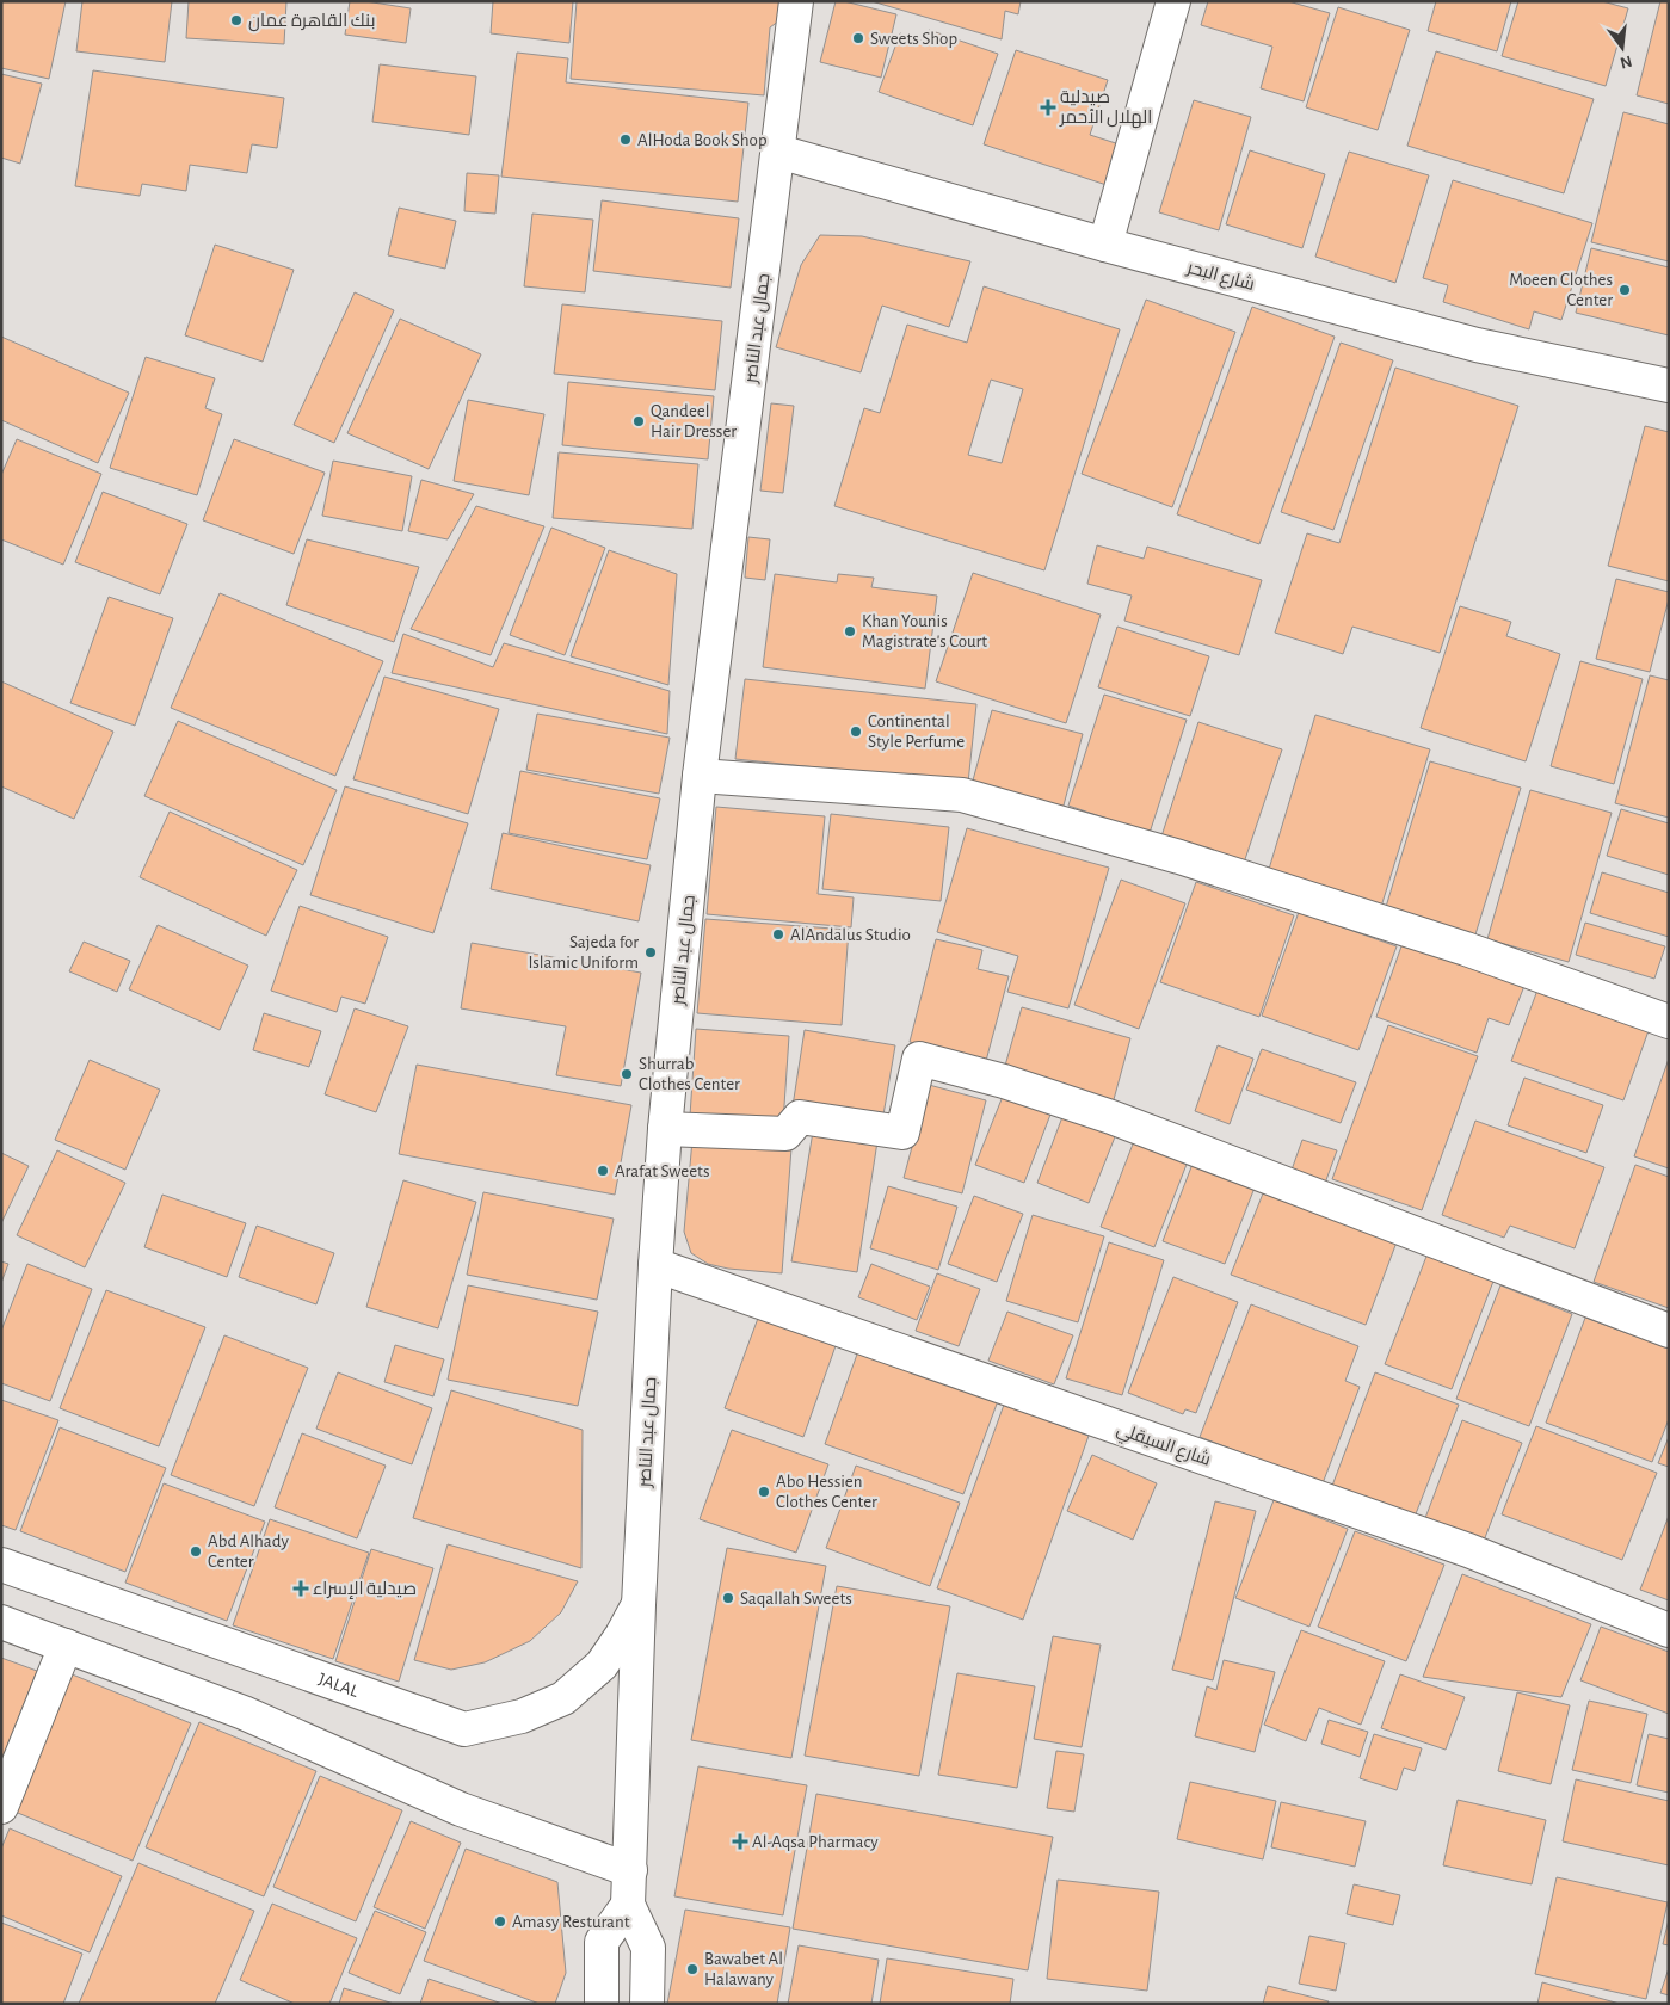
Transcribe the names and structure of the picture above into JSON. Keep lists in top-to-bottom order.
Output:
{
  "streets": {
    "main road": [
      "شارع البحر",
      "جمال عبد الناصر",
      "شارع السيقلي",
      "JALAL"
    ]
  },
  "crossings": [
    ["شارع البحر", "جمال عبد الناصر"],
    ["جمال عبد الناصر", "شارع السيقلي"],
    ["جمال عبد الناصر", "JALAL"]
  ],
  "places": {
    "other": [
      "بنك القاهرة عمان",
      "Sweets Shop",
      "AlHoda Book Shop",
      "Moeen Clothes Center",
      "Qandeel Hair Dresser",
      "Khan Younis Magistrate's Court",
      "Continental Style Perfume",
      "AlAndalus Studio",
      "Sajeda for Islamic Uniform",
      "Shurrab Clothes Center",
      "Arafat Sweets",
      "Abo Hessien Clothes Center",
      "Abd Alhady Center",
      "Saqallah Sweets",
      "Amasy Resturant",
      "Bawabet Al Halawany"
    ],
    "health": ["صيدلية الهلال الأحمر", "صيدلية الإسراء", "Al-Aqsa Pharmacy"]
  },
  "north": "bottom"
}
